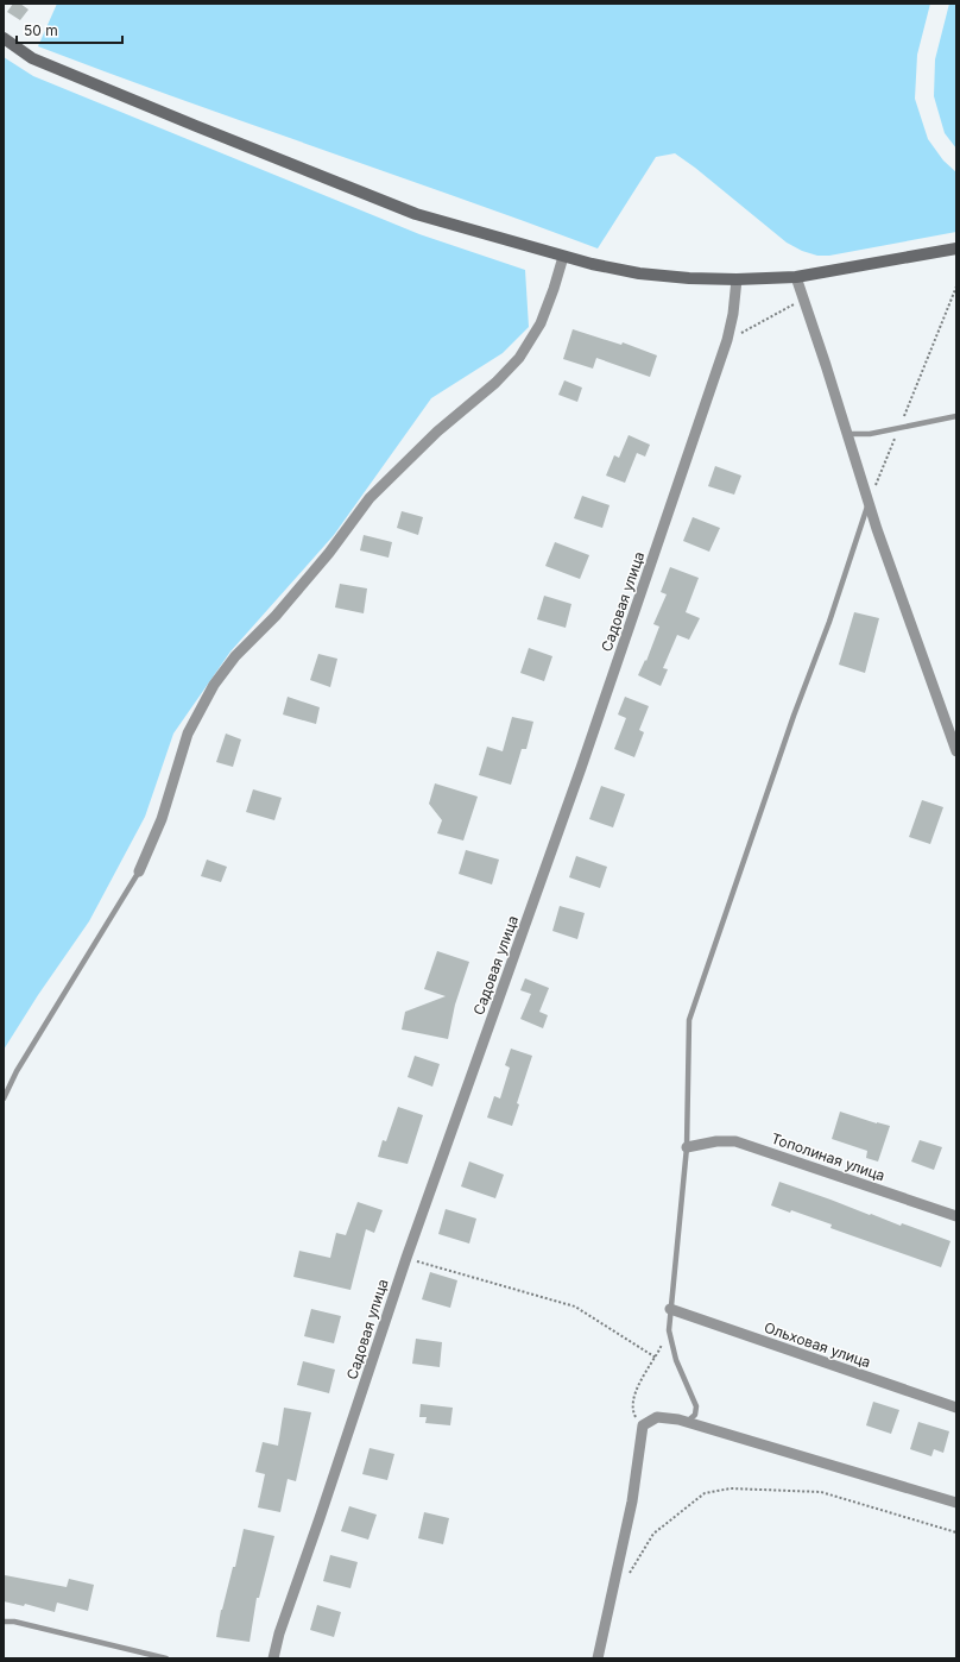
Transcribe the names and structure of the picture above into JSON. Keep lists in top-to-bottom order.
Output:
{
  "streets": {
    "street": ["Садовая улица", "Тополиная улица", "Ольховая улица"]
  },
  "scale_bar": "50 m"
}
